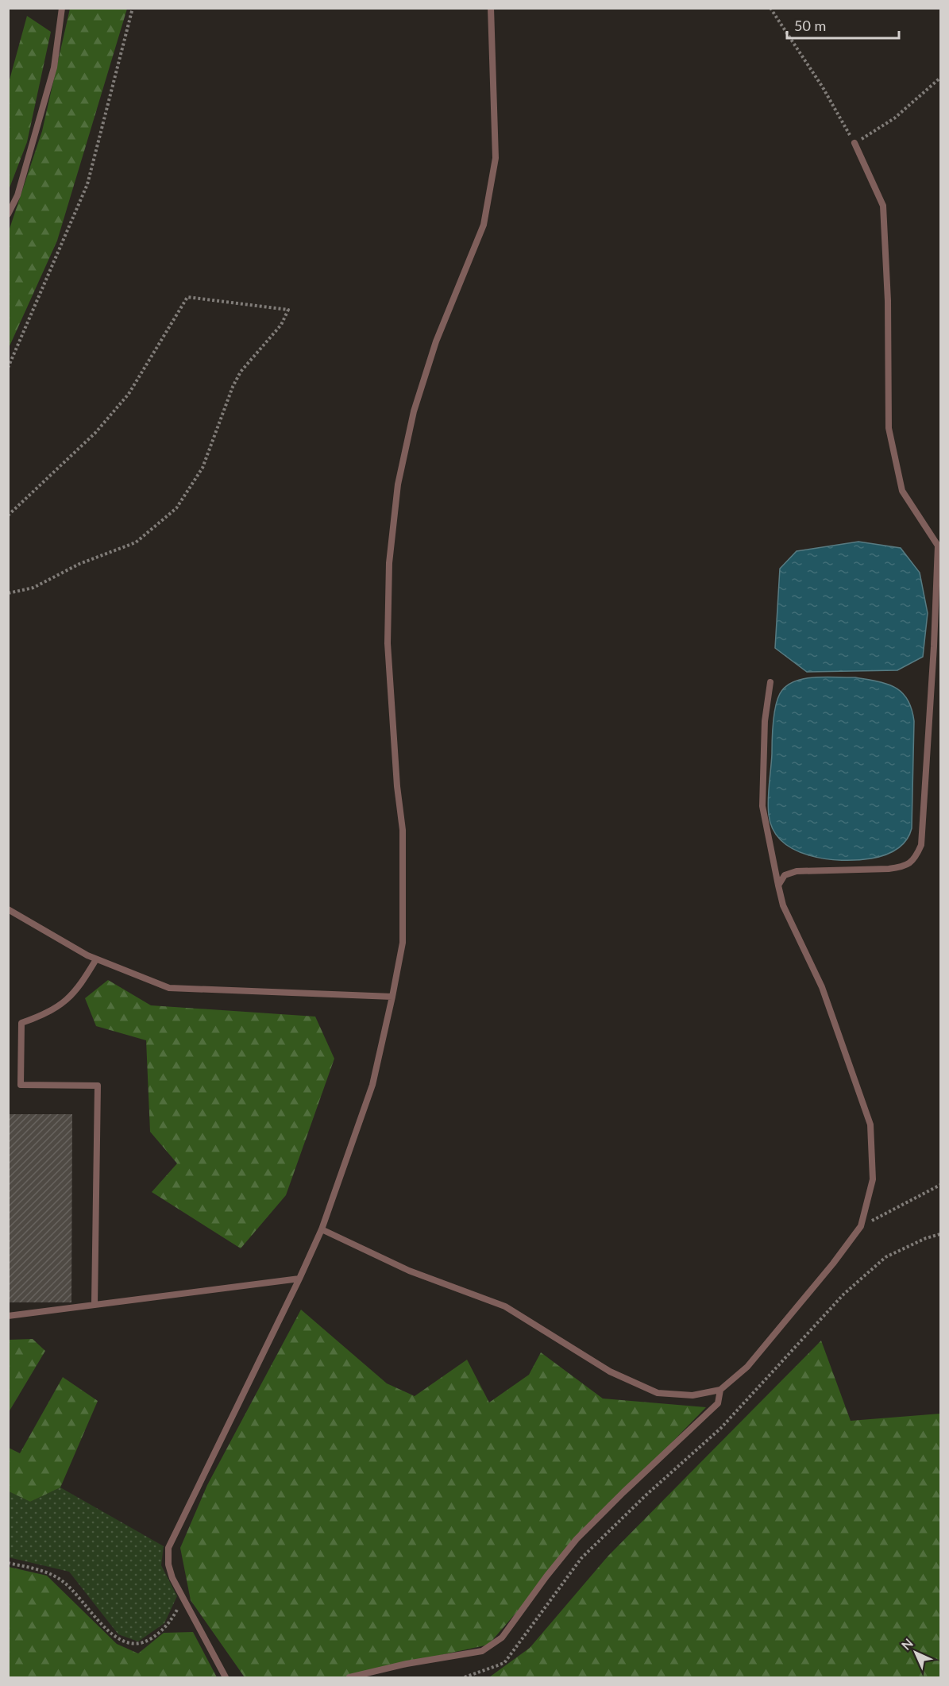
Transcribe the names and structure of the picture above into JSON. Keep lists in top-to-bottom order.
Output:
{
  "scale_bar": "50 m",
  "north": "top left"
}
